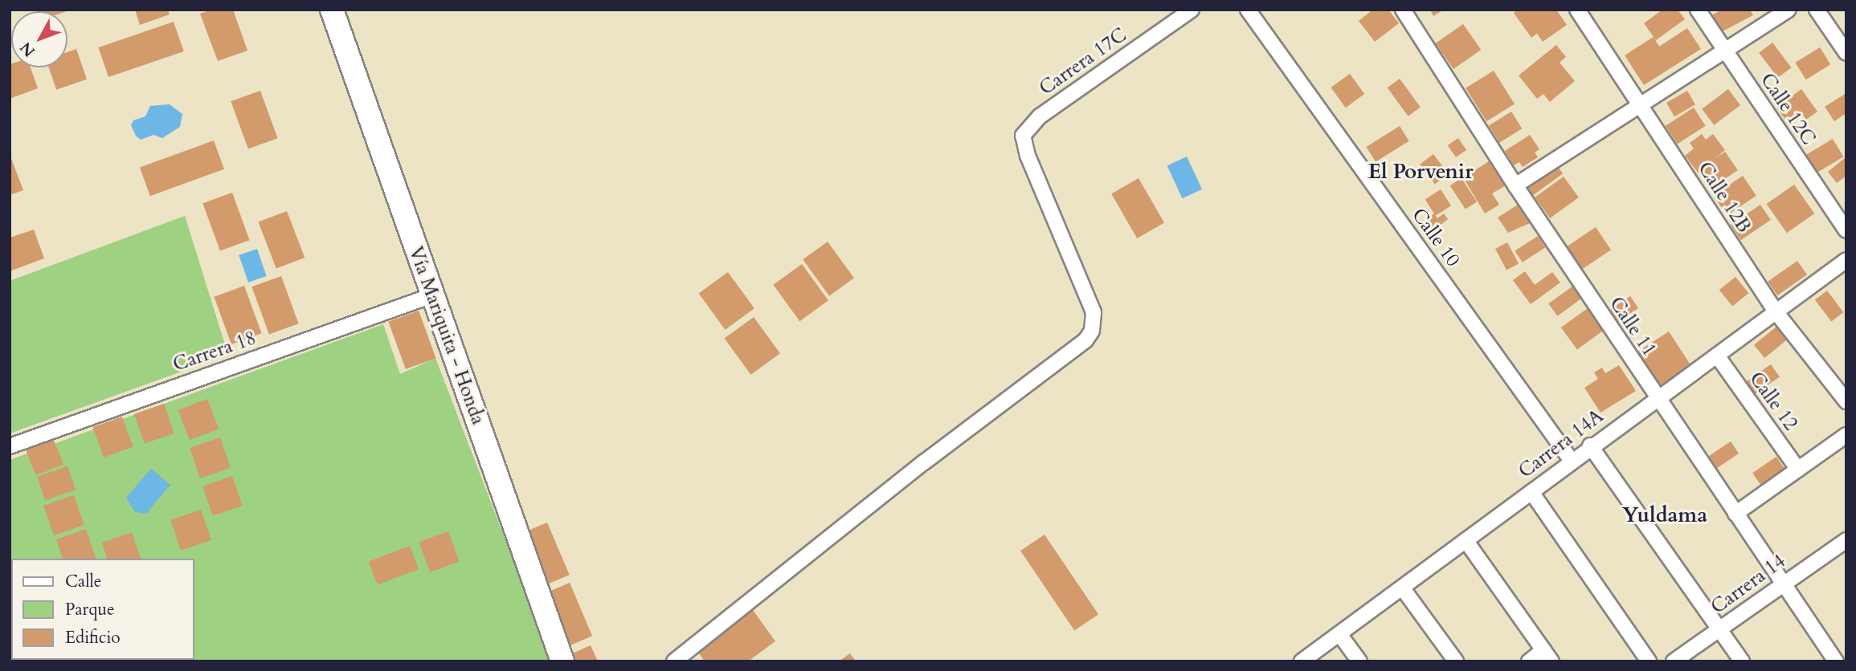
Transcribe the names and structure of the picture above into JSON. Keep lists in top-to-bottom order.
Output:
{
  "streets": {
    "highway": ["Vía Mariquita - Honda"],
    "street": [
      "Carrera 17C",
      "Calle 12C",
      "Calle 12B",
      "Calle 10",
      "Calle 11",
      "Carrera 18",
      "Calle 12",
      "Carrera 14A",
      "Carrera 14"
    ]
  },
  "crossings": [
    ["Calle 12B", "Carrera 14A"],
    ["Calle 10", "Carrera 14A"],
    ["Calle 11", "Carrera 14A"],
    ["Calle 11", "Carrera 14"],
    ["Vía Mariquita - Honda", "Carrera 18"],
    ["Calle 12", "Carrera 14A"]
  ],
  "districts": ["El Porvenir", "Yuldama"],
  "legend": ["Calle", "Parque", "Edificio"],
  "north": "bottom left"
}
